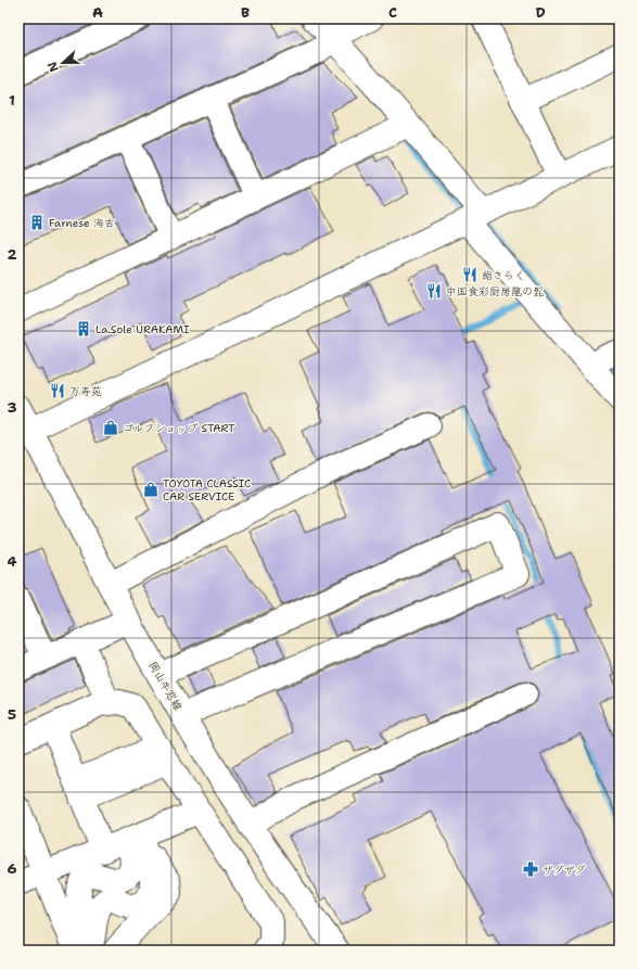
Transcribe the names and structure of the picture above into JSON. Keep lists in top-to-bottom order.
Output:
{
  "streets": {
    "street": ["岡山牛窓線"]
  },
  "places": {
    "building": ["Farnese 海吉", "La.Sole URAKAMI"],
    "restaurant": ["鮨きらく", "中国食彩厨房龍の髭", "万寿苑"],
    "shop": ["ゴルフショップ START", "TOYOTA CLASSIC CAR SERVICE"],
    "pharmacy": ["ザグザグ"]
  },
  "north": "left",
  "grid": {
    "columns": [
      "A",
      "B",
      "C",
      "D"
    ],
    "rows": [
      "1",
      "2",
      "3",
      "4",
      "5",
      "6"
    ]
  }
}
